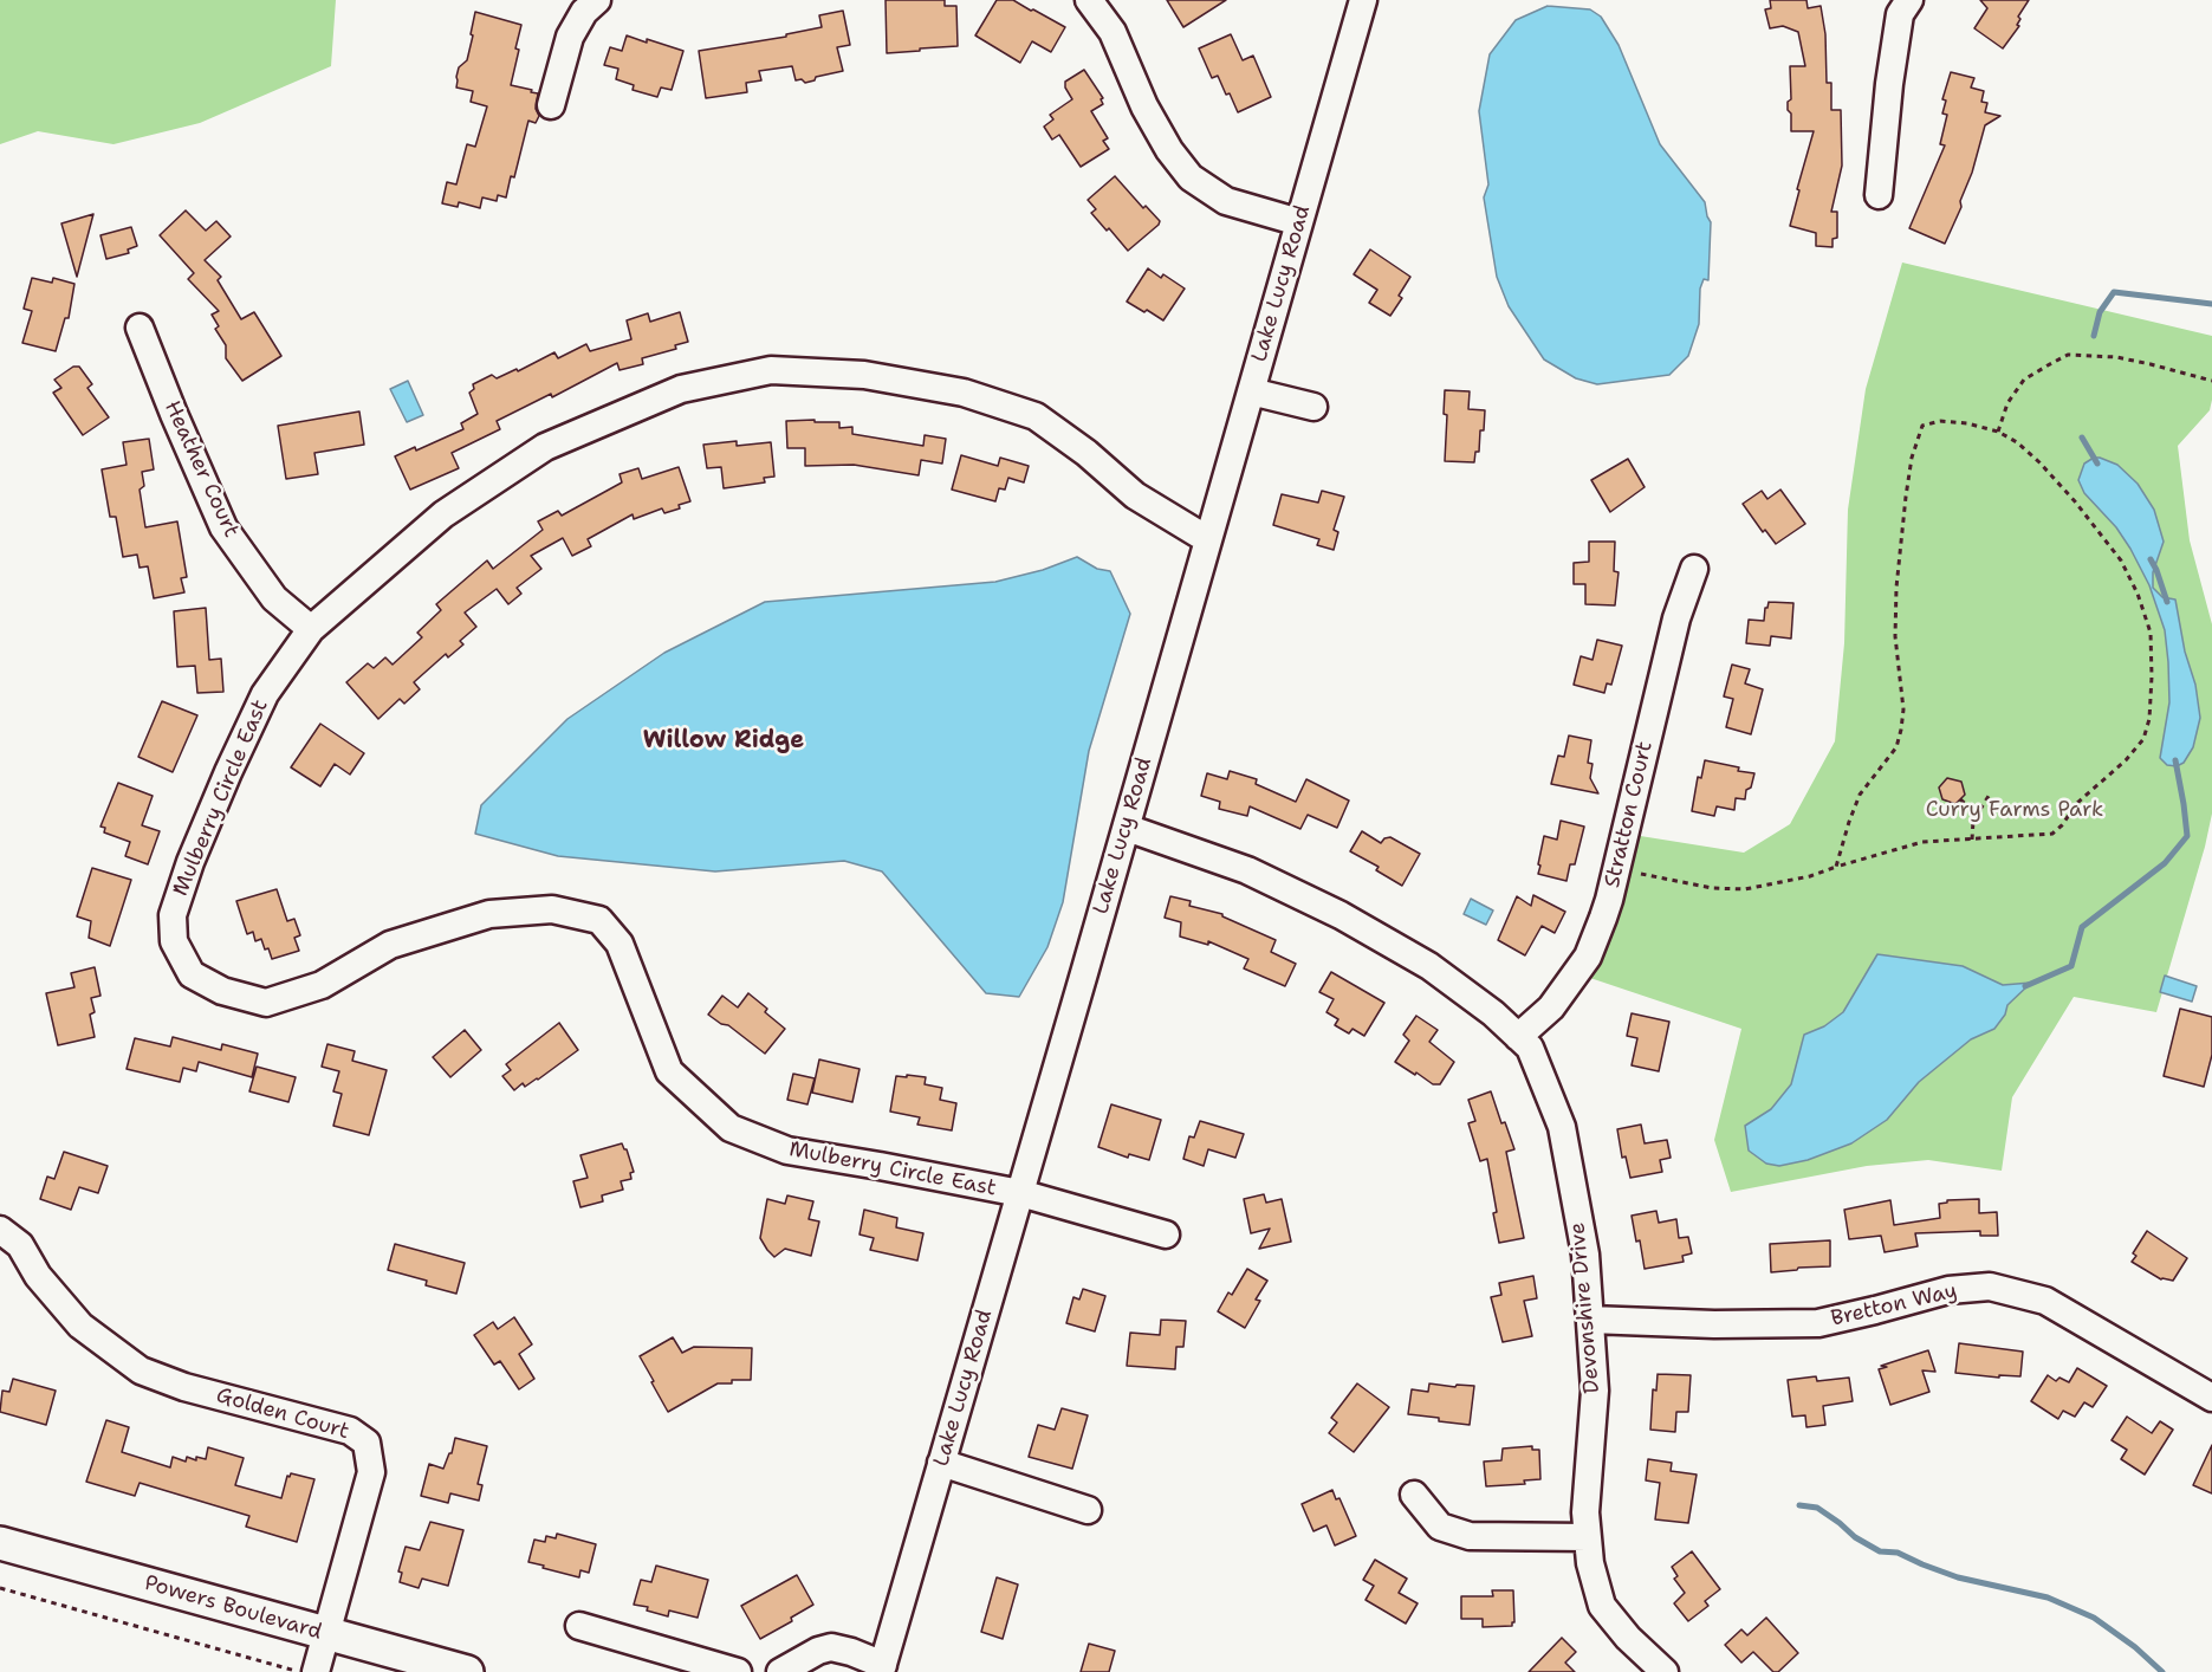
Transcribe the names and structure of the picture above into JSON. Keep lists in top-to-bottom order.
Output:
{
  "streets": {
    "main road": ["Powers Boulevard"],
    "street": [
      "Lake Lucy Road",
      "Heather Court",
      "Mulberry Circle East",
      "Stratton Court",
      "Bretton Way",
      "Devonshire Drive",
      "Golden Court"
    ]
  },
  "crossings": [
    ["Lake Lucy Road", "Mulberry Circle East"],
    ["Lake Lucy Road", "Devonshire Drive"],
    ["Heather Court", "Mulberry Circle East"],
    ["Stratton Court", "Devonshire Drive"],
    ["Bretton Way", "Devonshire Drive"],
    ["Golden Court", "Powers Boulevard"]
  ],
  "districts": ["Willow Ridge"],
  "parks": ["Curry Farms Park"]
}
